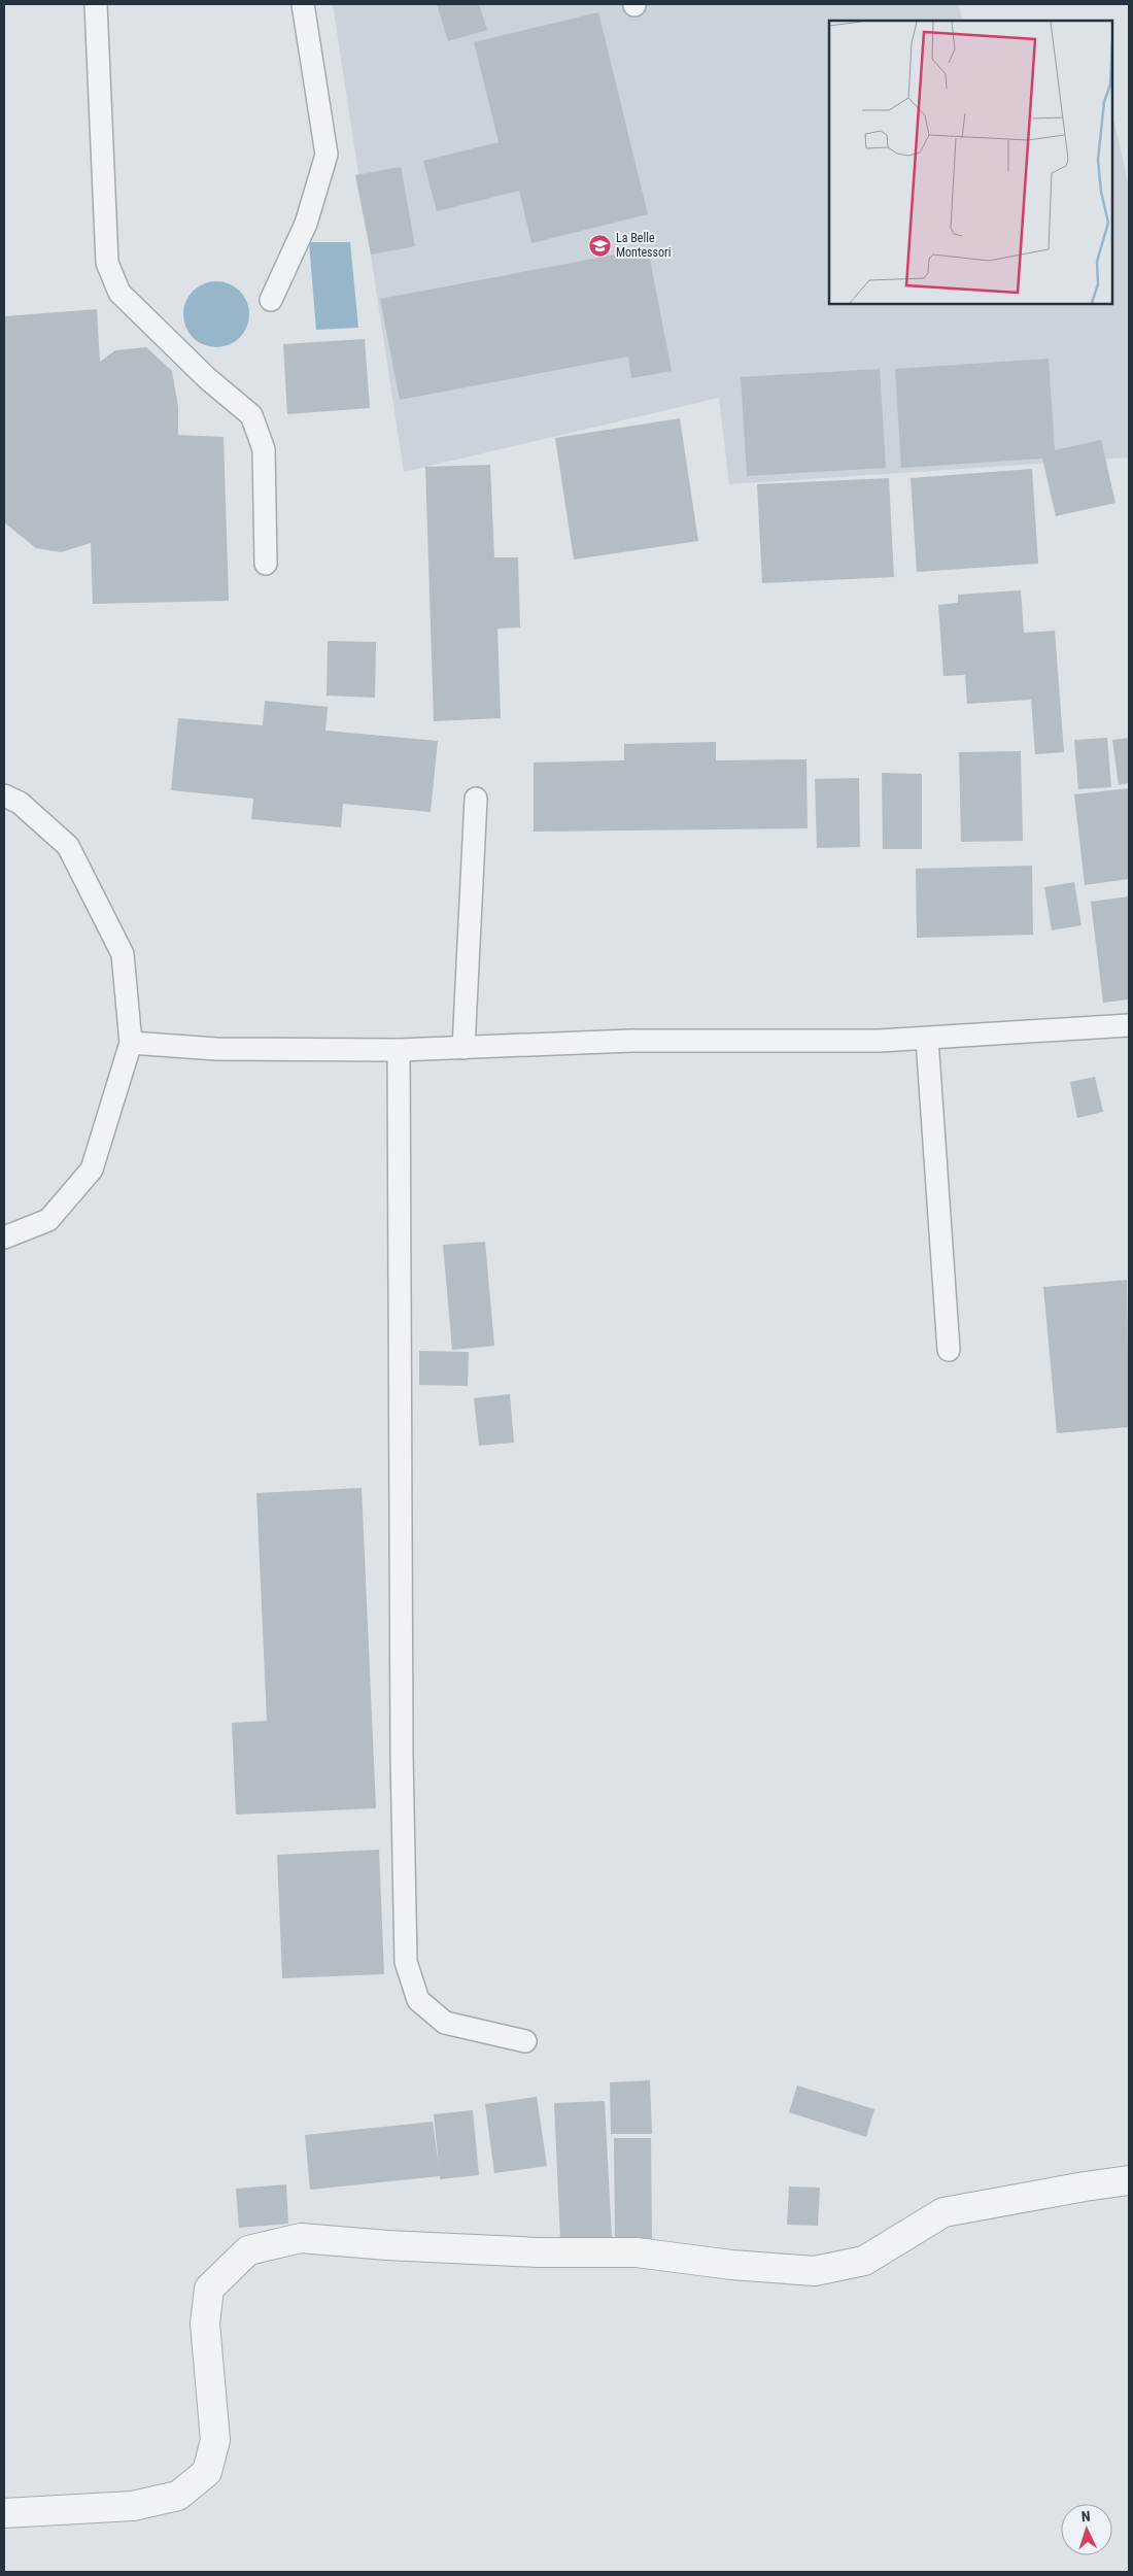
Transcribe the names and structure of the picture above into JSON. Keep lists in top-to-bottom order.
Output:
{
  "places": {
    "school or university": ["La Belle Montessori"]
  },
  "north": "top"
}
